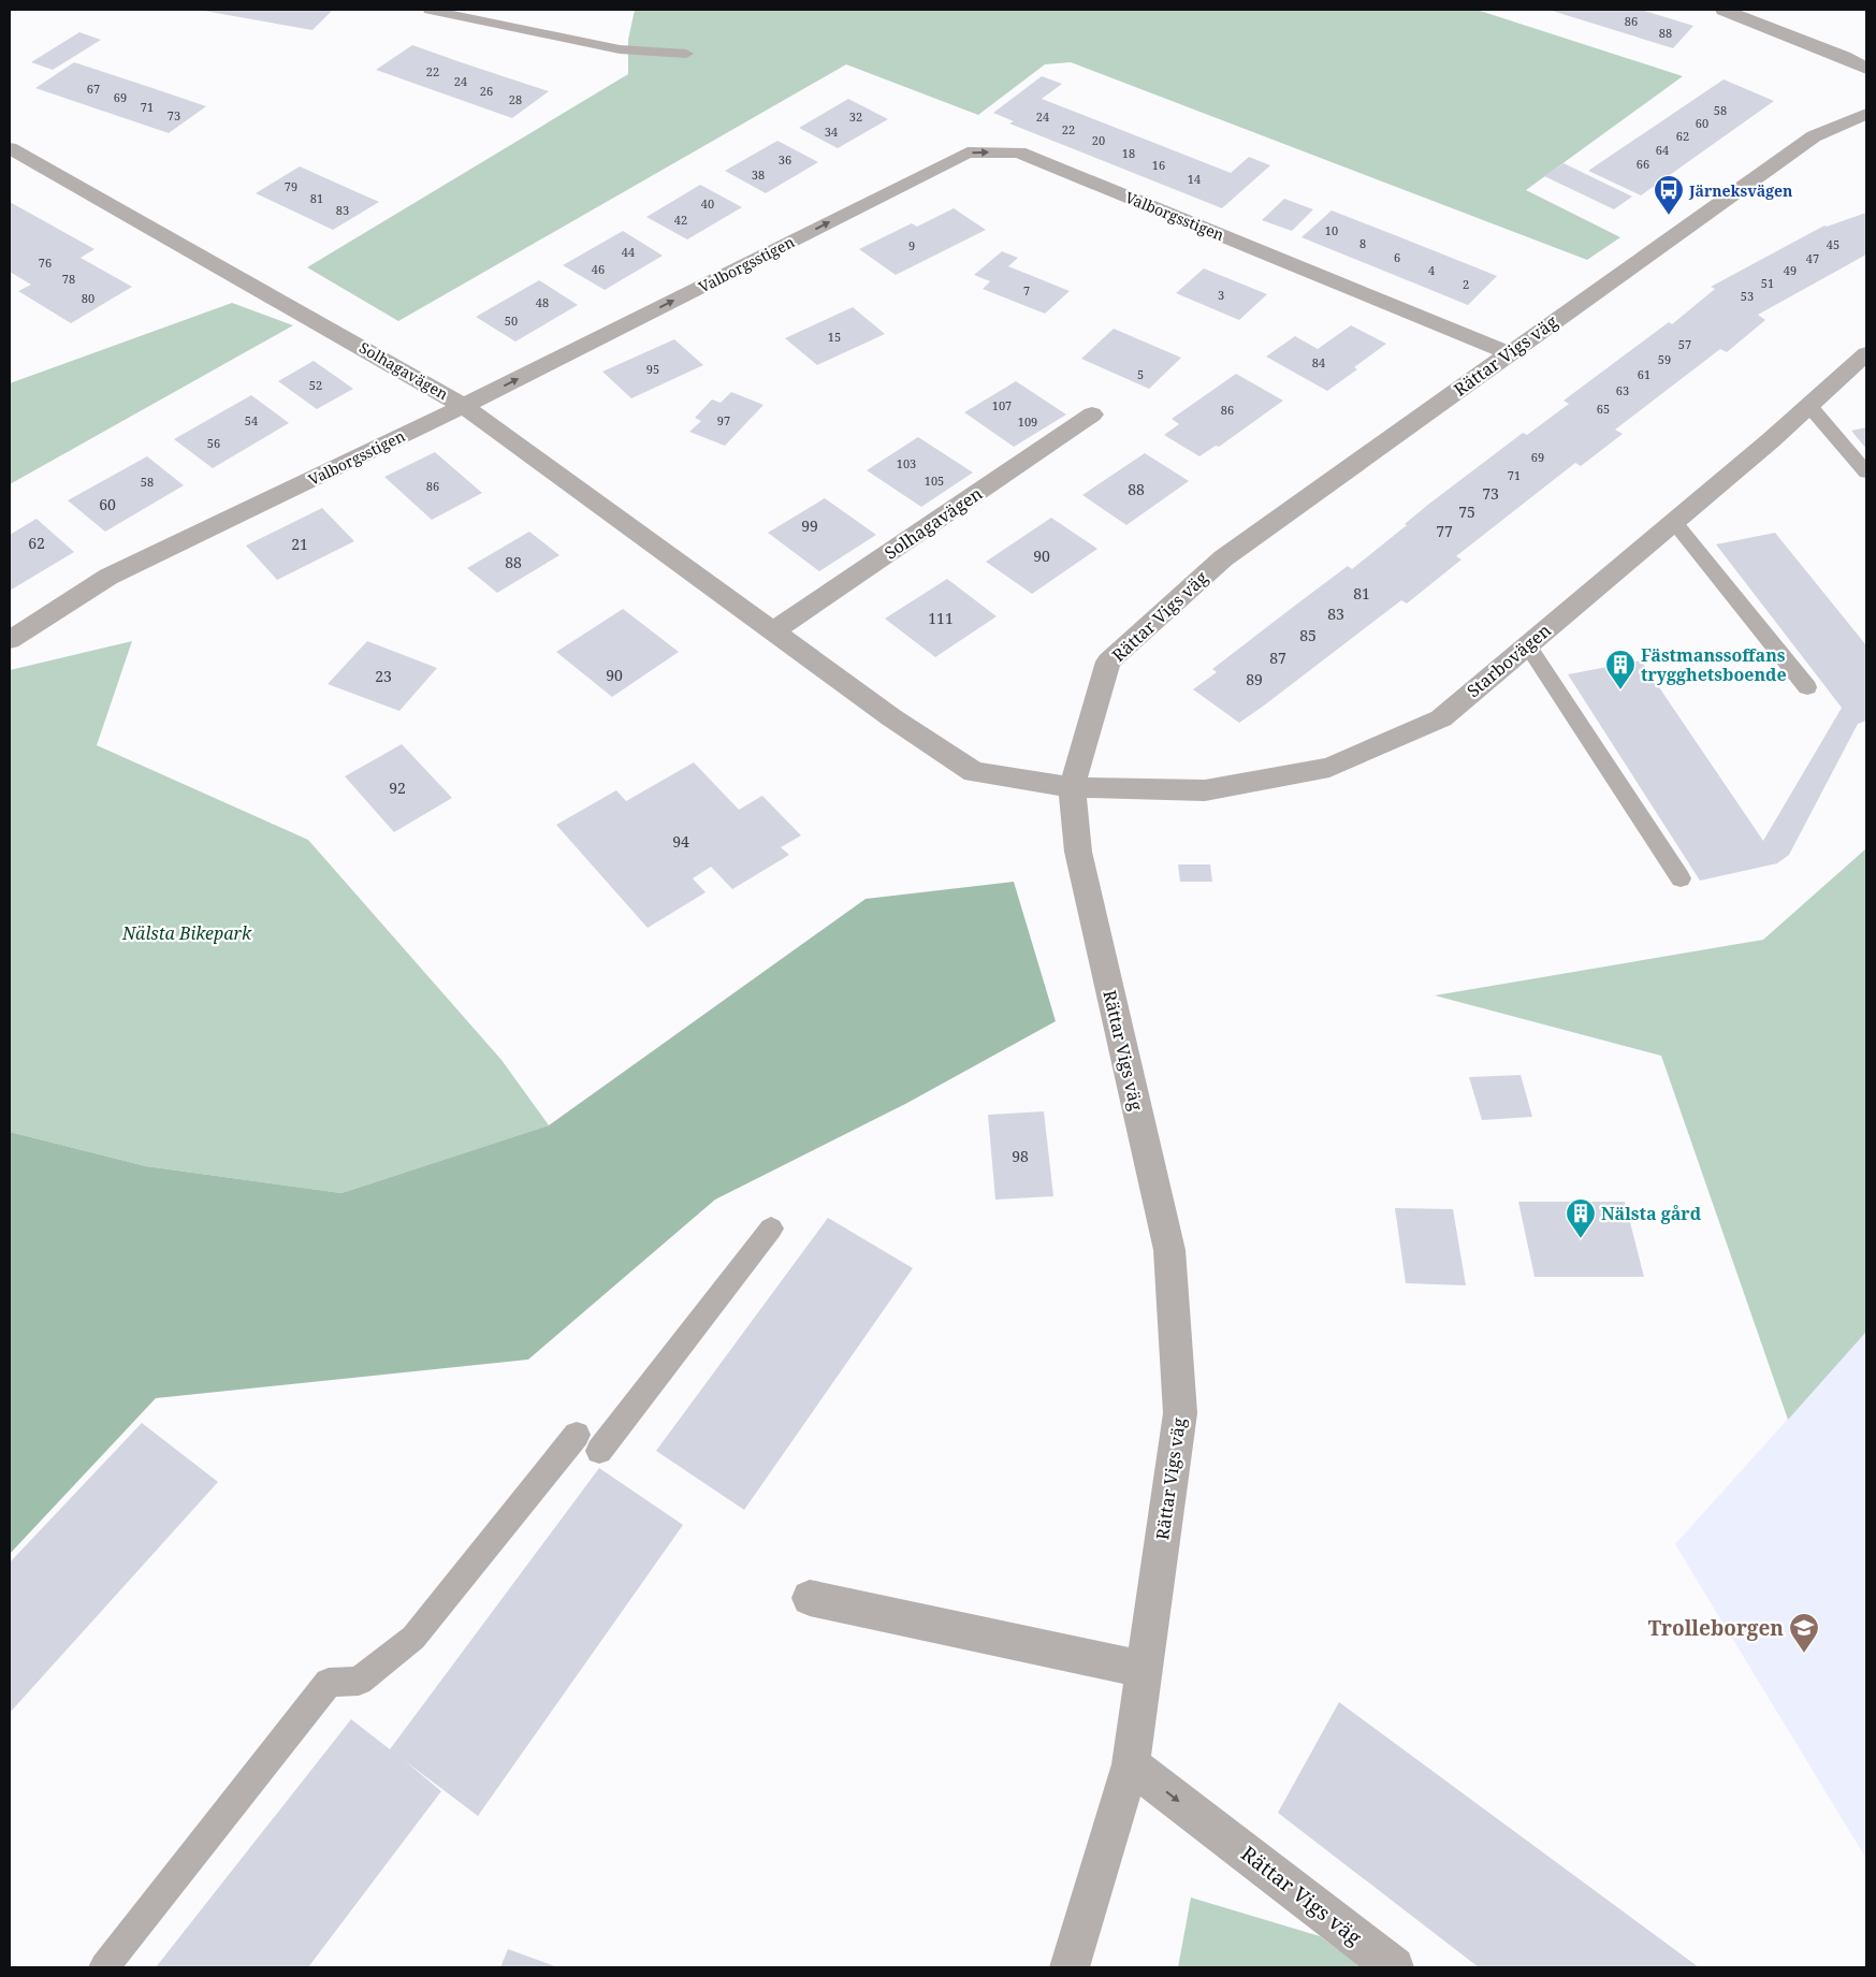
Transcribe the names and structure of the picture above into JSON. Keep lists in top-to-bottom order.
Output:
{
  "streets": {
    "street": [
      "Valborgsstigen",
      "Rättar Vigs väg",
      "Solhagavägen",
      "Starbovägen"
    ]
  },
  "crossings": [
    ["Valborgsstigen", "Rättar Vigs väg"],
    ["Valborgsstigen", "Solhagavägen"],
    ["Rättar Vigs väg", "Solhagavägen"],
    ["Rättar Vigs väg", "Starbovägen"],
    ["Solhagavägen", "Starbovägen"]
  ],
  "one_way": ["Valborgsstigen"],
  "parks": ["Nälsta Bikepark"],
  "places": {
    "bus stop": ["Järneksvägen"],
    "building": ["Fästmanssoffans trygghetsboende", "Nälsta gård"],
    "school or university": ["Trolleborgen"]
  },
  "house_numbers": [
    "86",
    "88",
    "22",
    "24",
    "67",
    "26",
    "69",
    "28",
    "71",
    "58",
    "73",
    "32",
    "24",
    "60",
    "22",
    "34",
    "62",
    "20",
    "64",
    "18",
    "36",
    "66",
    "16",
    "38",
    "14",
    "79",
    "81",
    "40",
    "83",
    "42",
    "10",
    "8",
    "45",
    "9",
    "44",
    "6",
    "47",
    "76",
    "46",
    "4",
    "49",
    "78",
    "51",
    "2",
    "7",
    "3",
    "53",
    "80",
    "48",
    "50",
    "15",
    "57",
    "59",
    "84",
    "95",
    "5",
    "61",
    "52",
    "63",
    "107",
    "65",
    "86",
    "54",
    "97",
    "109",
    "56",
    "69",
    "103",
    "71",
    "105",
    "58",
    "86",
    "88",
    "73",
    "60",
    "75",
    "99",
    "77",
    "62",
    "21",
    "90",
    "88",
    "81",
    "83",
    "111",
    "85",
    "87",
    "90",
    "23",
    "89",
    "92",
    "94",
    "98"
  ]
}
